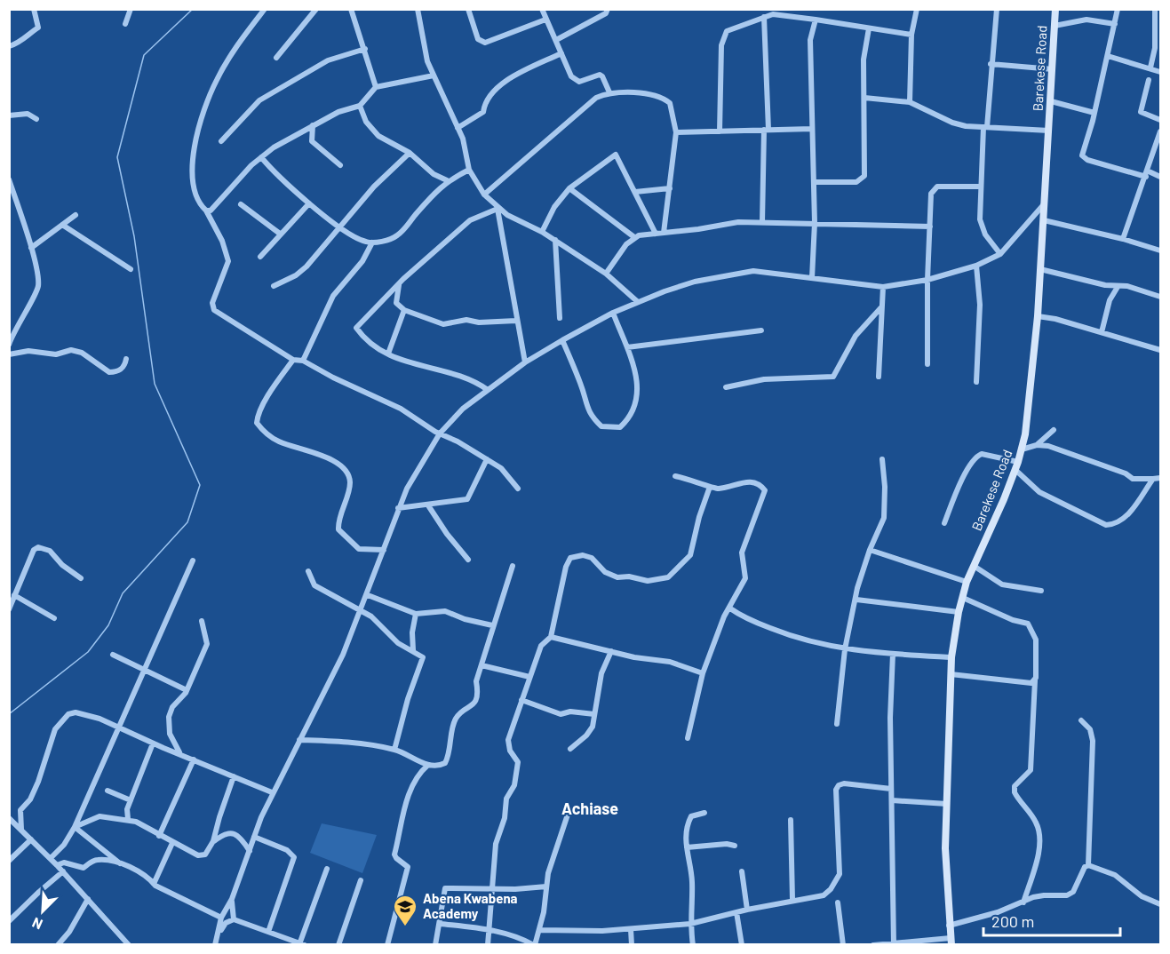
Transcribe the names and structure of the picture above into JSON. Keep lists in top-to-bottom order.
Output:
{
  "streets": {
    "main road": ["Barekese Road"]
  },
  "districts": ["Achiase"],
  "places": {
    "school or university": ["Abena Kwabena Academy"]
  },
  "scale_bar": "200 m",
  "north": "bottom left"
}
